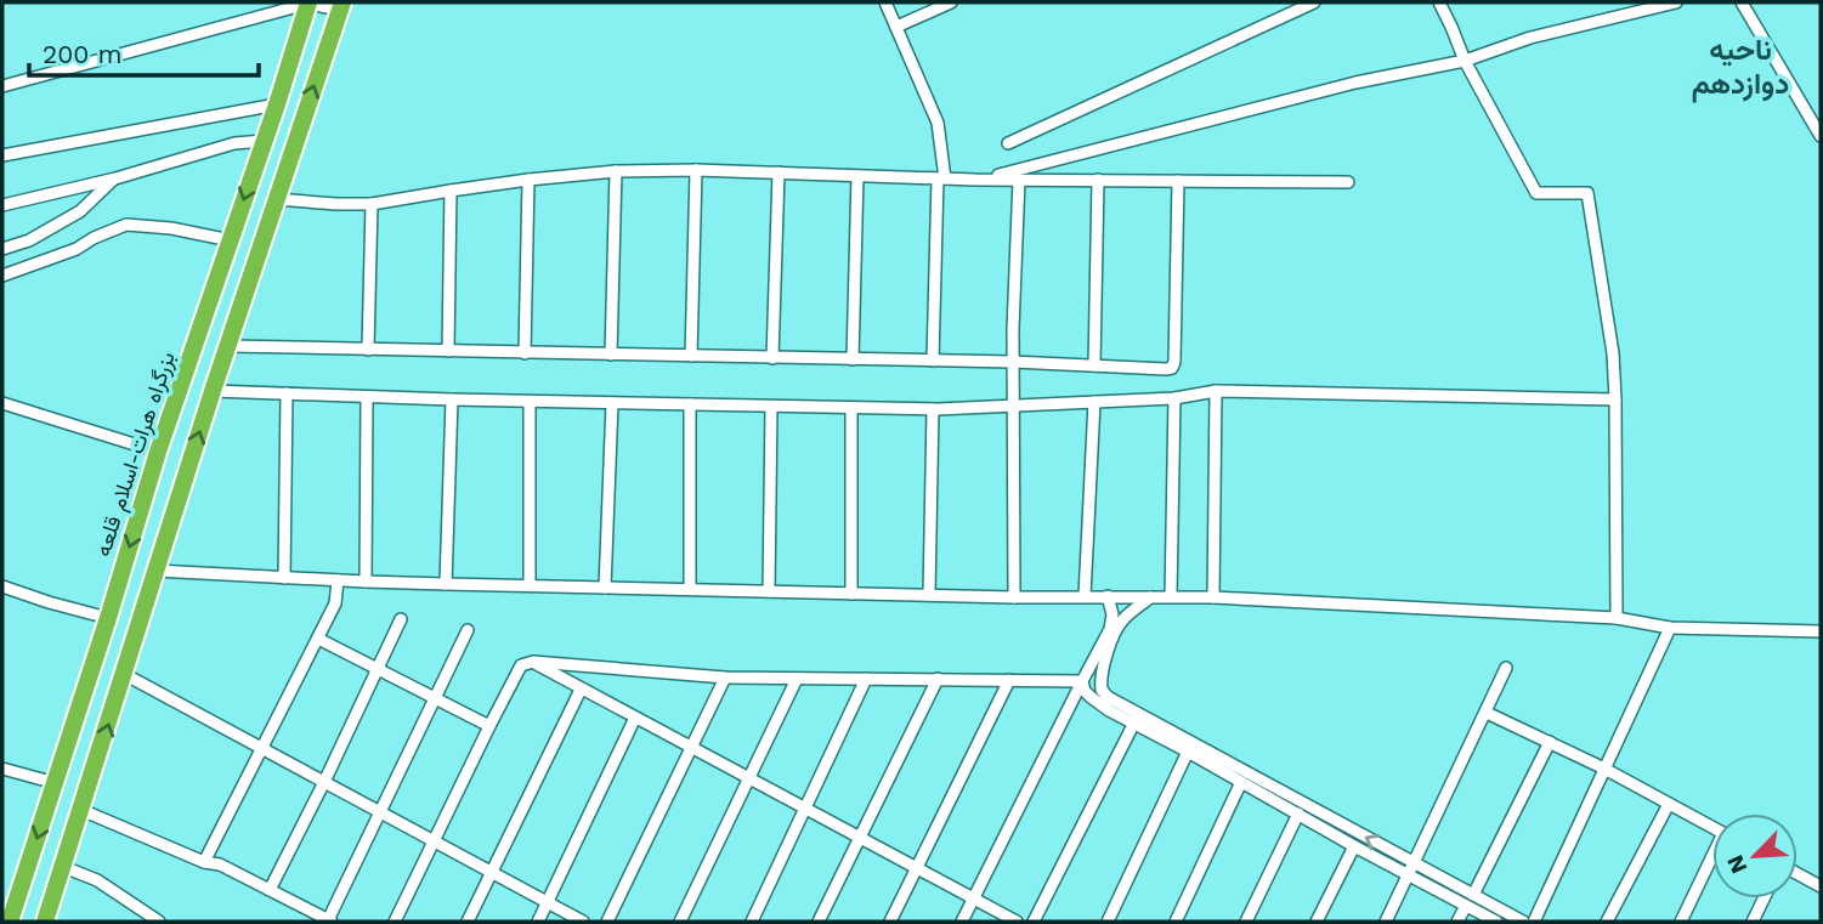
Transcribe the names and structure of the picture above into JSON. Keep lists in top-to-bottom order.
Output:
{
  "streets": {
    "highway": ["بزرگراه هرات-اسلام قلعه"]
  },
  "districts": ["ناحیه دوازدهم"],
  "scale_bar": "200 m",
  "north": "bottom left"
}
